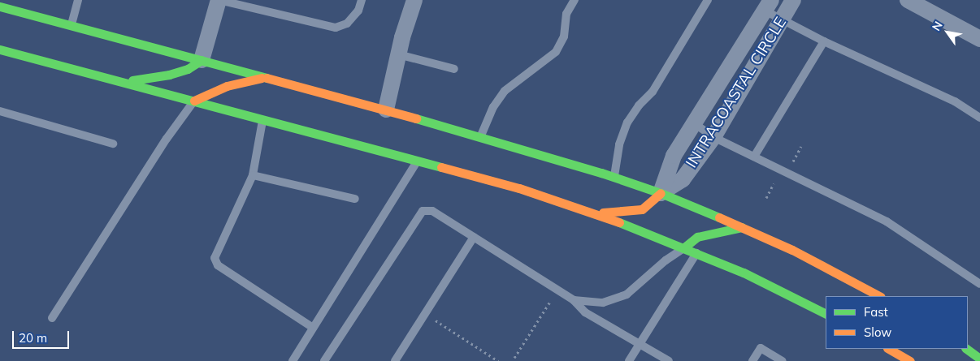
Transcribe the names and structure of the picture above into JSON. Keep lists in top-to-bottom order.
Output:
{
  "streets": {
    "street": ["INTRACOASTAL CIRCLE"]
  },
  "legend": ["Fast", "Slow"],
  "scale_bar": "20 m",
  "north": "top left"
}
